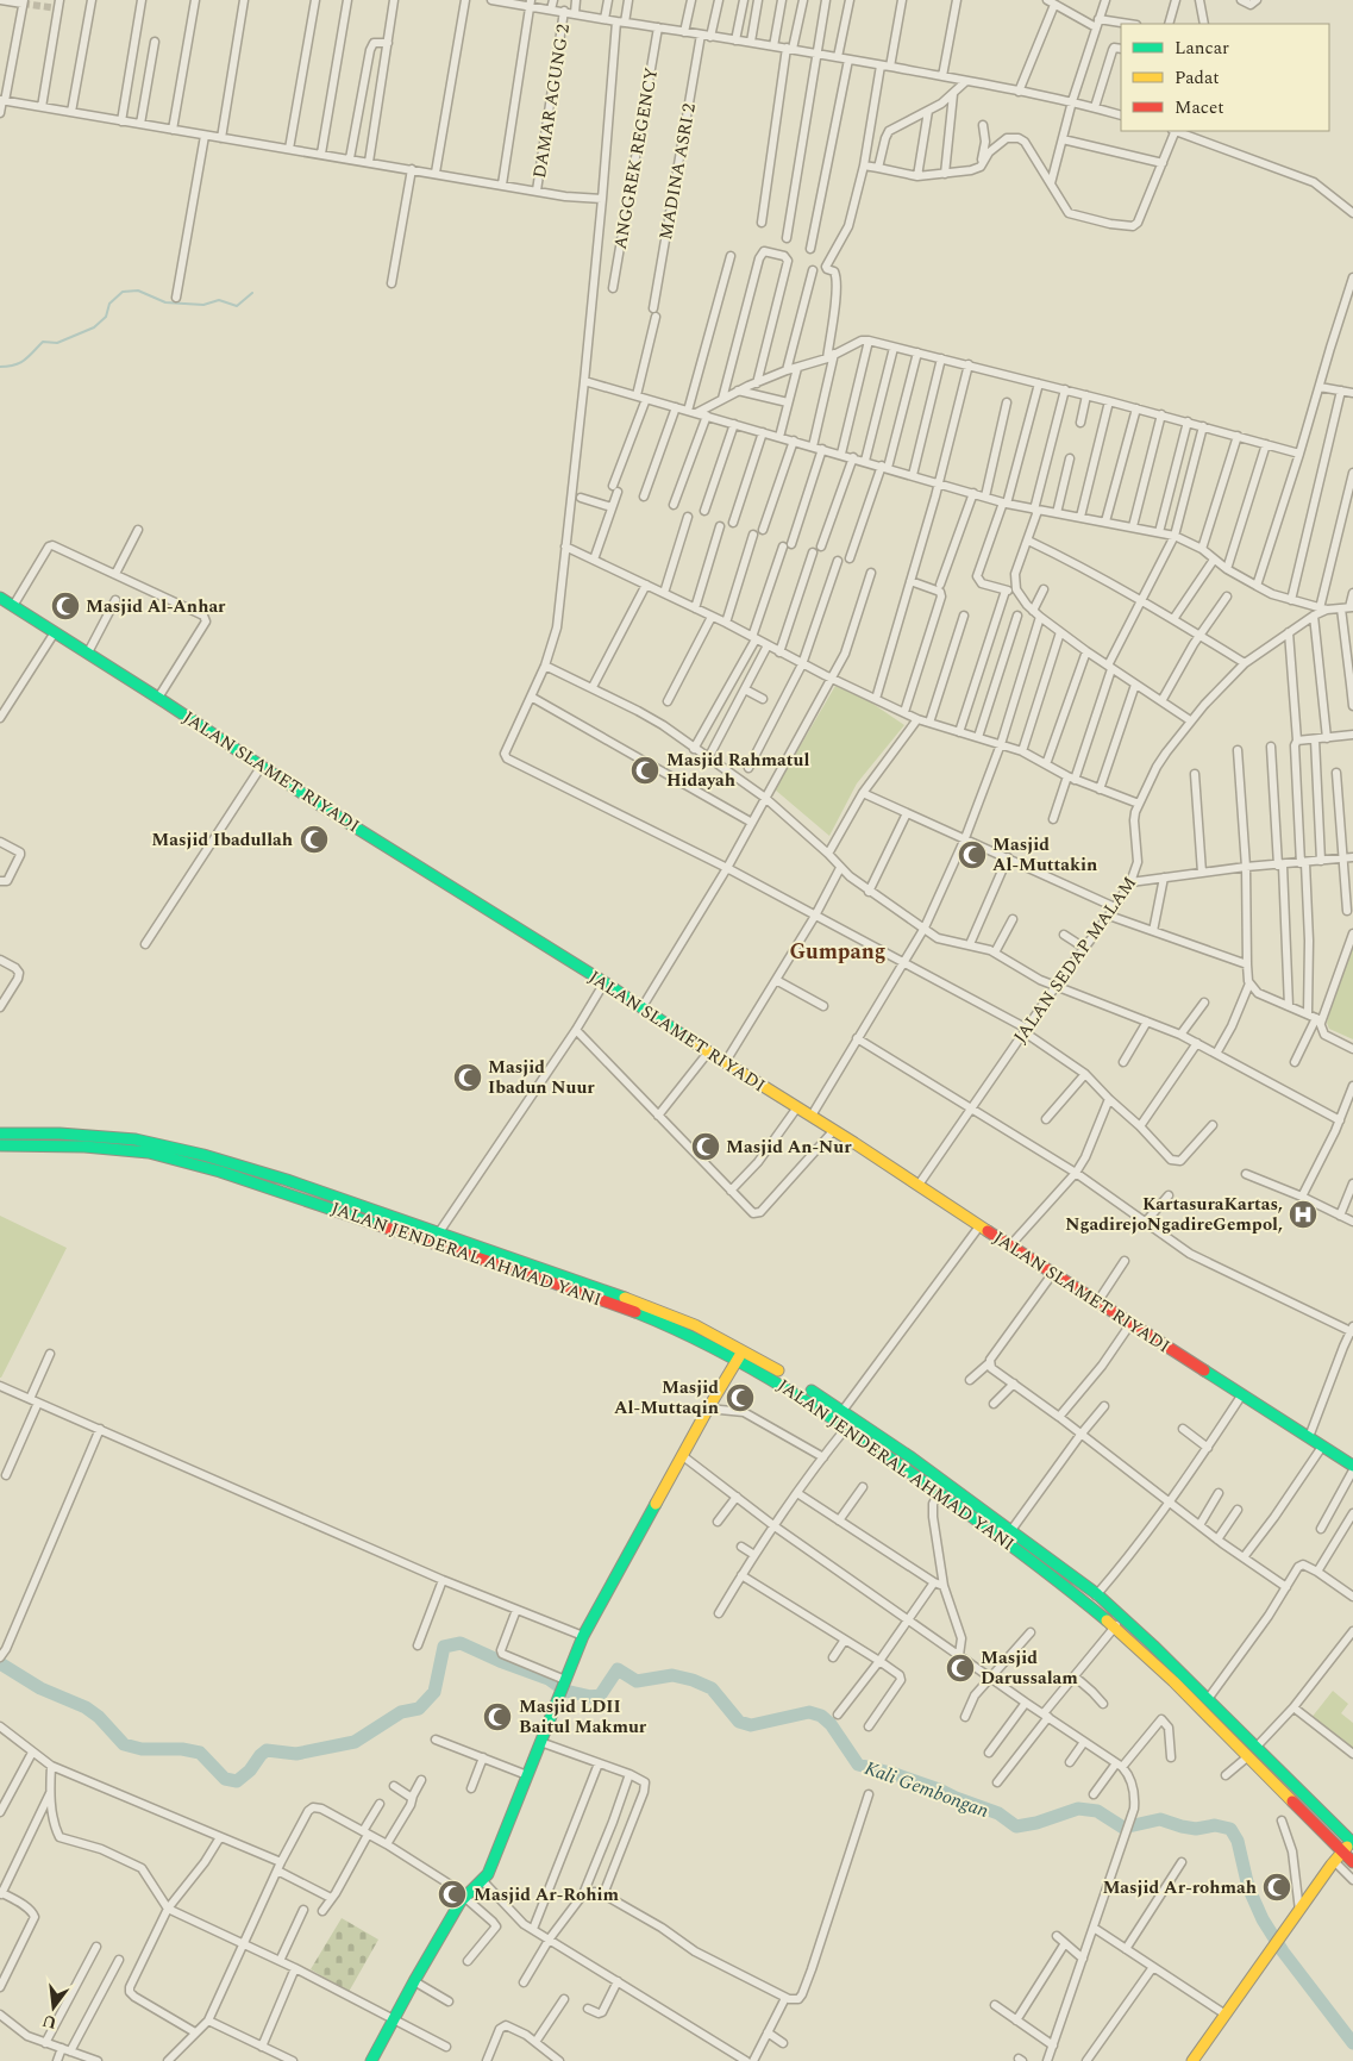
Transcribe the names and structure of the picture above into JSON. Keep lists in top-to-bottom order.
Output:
{
  "streets": {
    "main road": ["JALAN SLAMET RIYADI", "JALAN JENDERAL AHMAD YANI"],
    "street": [
      "DAMAR AGUNG 2",
      "ANGGREK REGENCY",
      "MADINA ASRI 2",
      "JALAN SEDAP MALAM"
    ]
  },
  "crossings": [
    ["JALAN SLAMET RIYADI", "JALAN SEDAP MALAM"]
  ],
  "districts": ["Gumpang"],
  "water": ["Kali Gembongan"],
  "places": {
    "mosque": [
      "Masjid Al-Anhar",
      "Masjid Rahmatul Hidayah",
      "Masjid Ibadullah",
      "Masjid Al-Muttakin",
      "Masjid Ibadun Nuur",
      "Masjid An-Nur",
      "Masjid Al-Muttaqin",
      "Masjid Darussalam",
      "Masjid LDII Baitul Makmur",
      "Masjid Ar-rohmah",
      "Masjid Ar-Rohim"
    ],
    "hospital": ["KartasuraKartas, NgadirejoNgadireGempol,"]
  },
  "legend": ["Lancar", "Padat", "Macet"],
  "north": "bottom"
}
